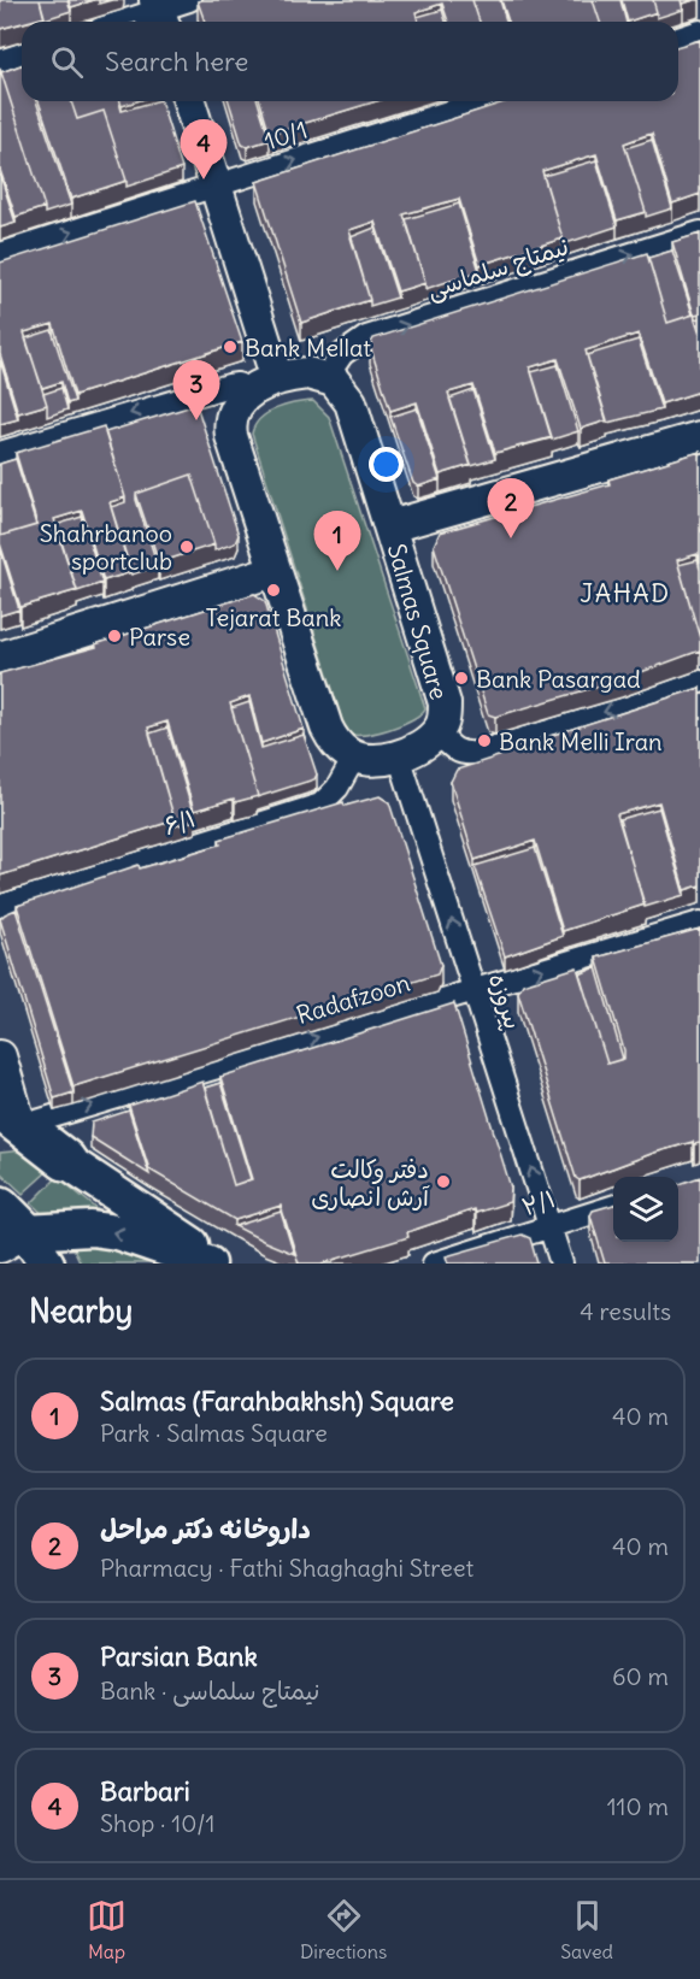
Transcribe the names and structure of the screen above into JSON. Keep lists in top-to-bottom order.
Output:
{
  "streets": {
    "main road": ["Salmas Square"],
    "street": [
      "10/1",
      "نیمتاج سلماسی",
      "۶/۱",
      "Radafzoon",
      "پیروزه",
      "۲/۱"
    ]
  },
  "crossings": [
    ["نیمتاج سلماسی", "Salmas Square"],
    ["Salmas Square", "۶/۱"],
    ["Salmas Square", "پیروزه"],
    ["Radafzoon", "پیروزه"],
    ["پیروزه", "۲/۱"]
  ],
  "one_way": ["نیمتاج سلماسی", "Radafzoon", "پیروزه"],
  "districts": ["JAHAD"],
  "places": [
    "Bank Mellat",
    "Shahrbanoo sportclub",
    "Tejarat Bank",
    "Parse",
    "Bank Pasargad",
    "Bank Melli Iran",
    "دفتر وکالت آرش انصاری"
  ],
  "page": {
    "search": "Search here",
    "pins": [
      "4",
      "3",
      "2",
      "1"
    ],
    "heading": ["Nearby", "4 results"],
    "list": [
      {
        "mark": "1",
        "name": "Salmas (Farahbakhsh) Square",
        "note": "Park · Salmas Square",
        "value": "40 m"
      },
      {
        "mark": "2",
        "name": "داروخانه دکتر مراحل",
        "note": "Pharmacy · Fathi Shaghaghi Street",
        "value": "40 m"
      },
      {
        "mark": "3",
        "name": "Parsian Bank",
        "note": "Bank · نیمتاج سلماسی",
        "value": "60 m"
      },
      {
        "mark": "4",
        "name": "Barbari",
        "note": "Shop · 10/1",
        "value": "110 m"
      }
    ],
    "nav": ["Map", "Directions", "Saved"]
  }
}
